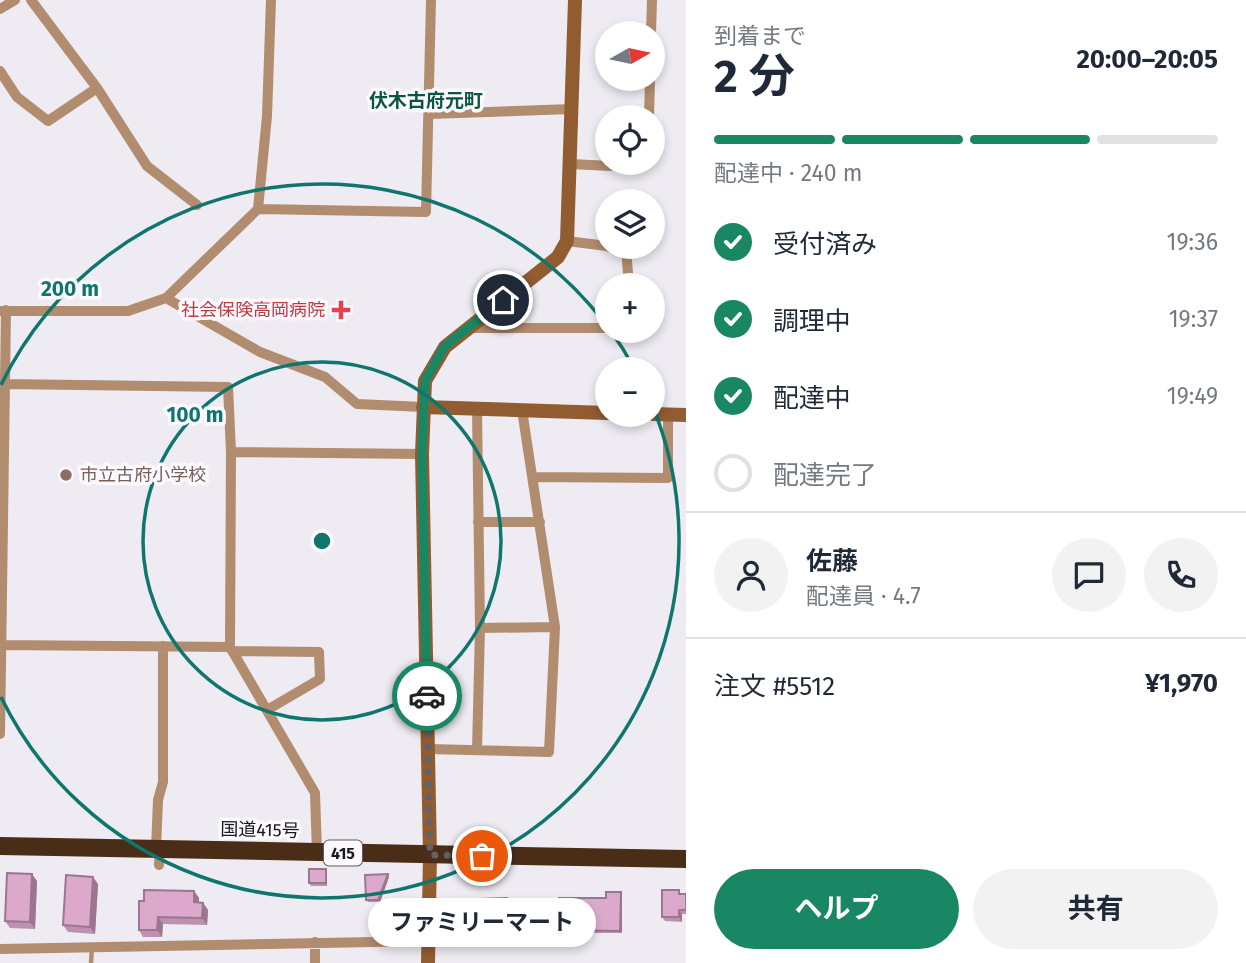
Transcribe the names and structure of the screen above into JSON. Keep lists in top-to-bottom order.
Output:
{
  "streets": {
    "highway": ["国道415号", "415"]
  },
  "districts": ["伏木古府元町"],
  "places": {
    "health": ["社会保険高岡病院"],
    "other": ["市立古府小学校", "ファミリーマート"]
  },
  "north": "right",
  "page": {
    "heading": ["2 分", "到着まで", "20:00–20:05"],
    "panel": [
      "佐藤",
      "配達員 · 4.7",
      "注文 #5512",
      "¥1,970"
    ],
    "map_buttons": ["+", "−"],
    "bar": "配達中 · 240 m",
    "list": [
      ["受付済み", "19:36"],
      ["調理中", "19:37"],
      ["配達中", "19:49"],
      "配達完了"
    ],
    "buttons": ["ヘルプ", "共有"],
    "bubble": "ファミリーマート"
  },
  "rings": ["200 m", "100 m"]
}
